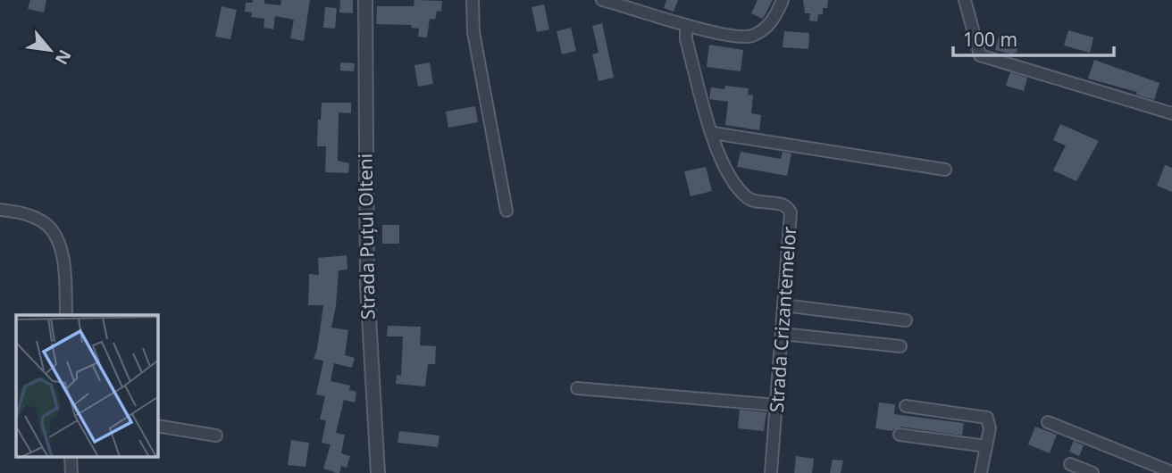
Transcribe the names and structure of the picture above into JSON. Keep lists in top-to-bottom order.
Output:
{
  "streets": {
    "street": ["Strada Puțul Olteni", "Strada Crizantemelor"]
  },
  "scale_bar": "100 m",
  "north": "bottom right"
}
